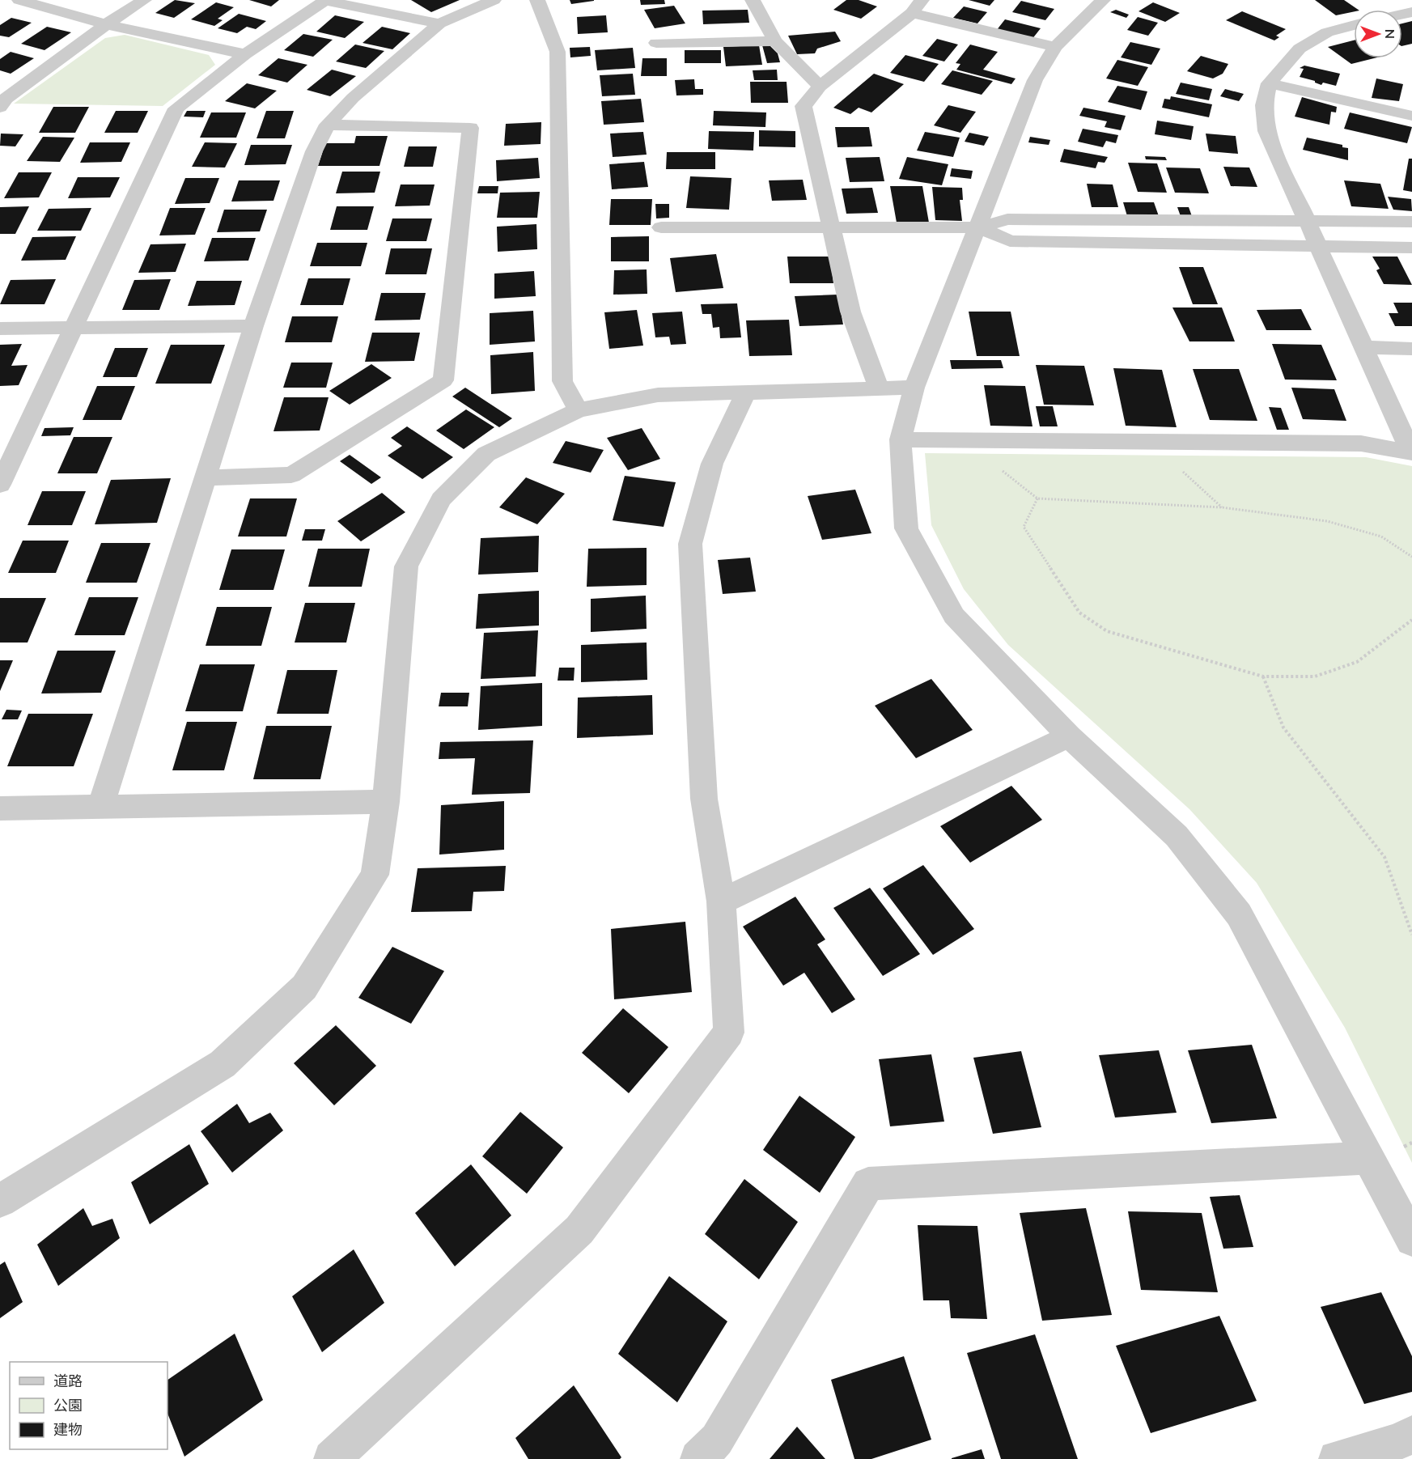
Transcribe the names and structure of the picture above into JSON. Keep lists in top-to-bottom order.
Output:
{
  "legend": ["道路", "公園", "建物"],
  "north": "right"
}
